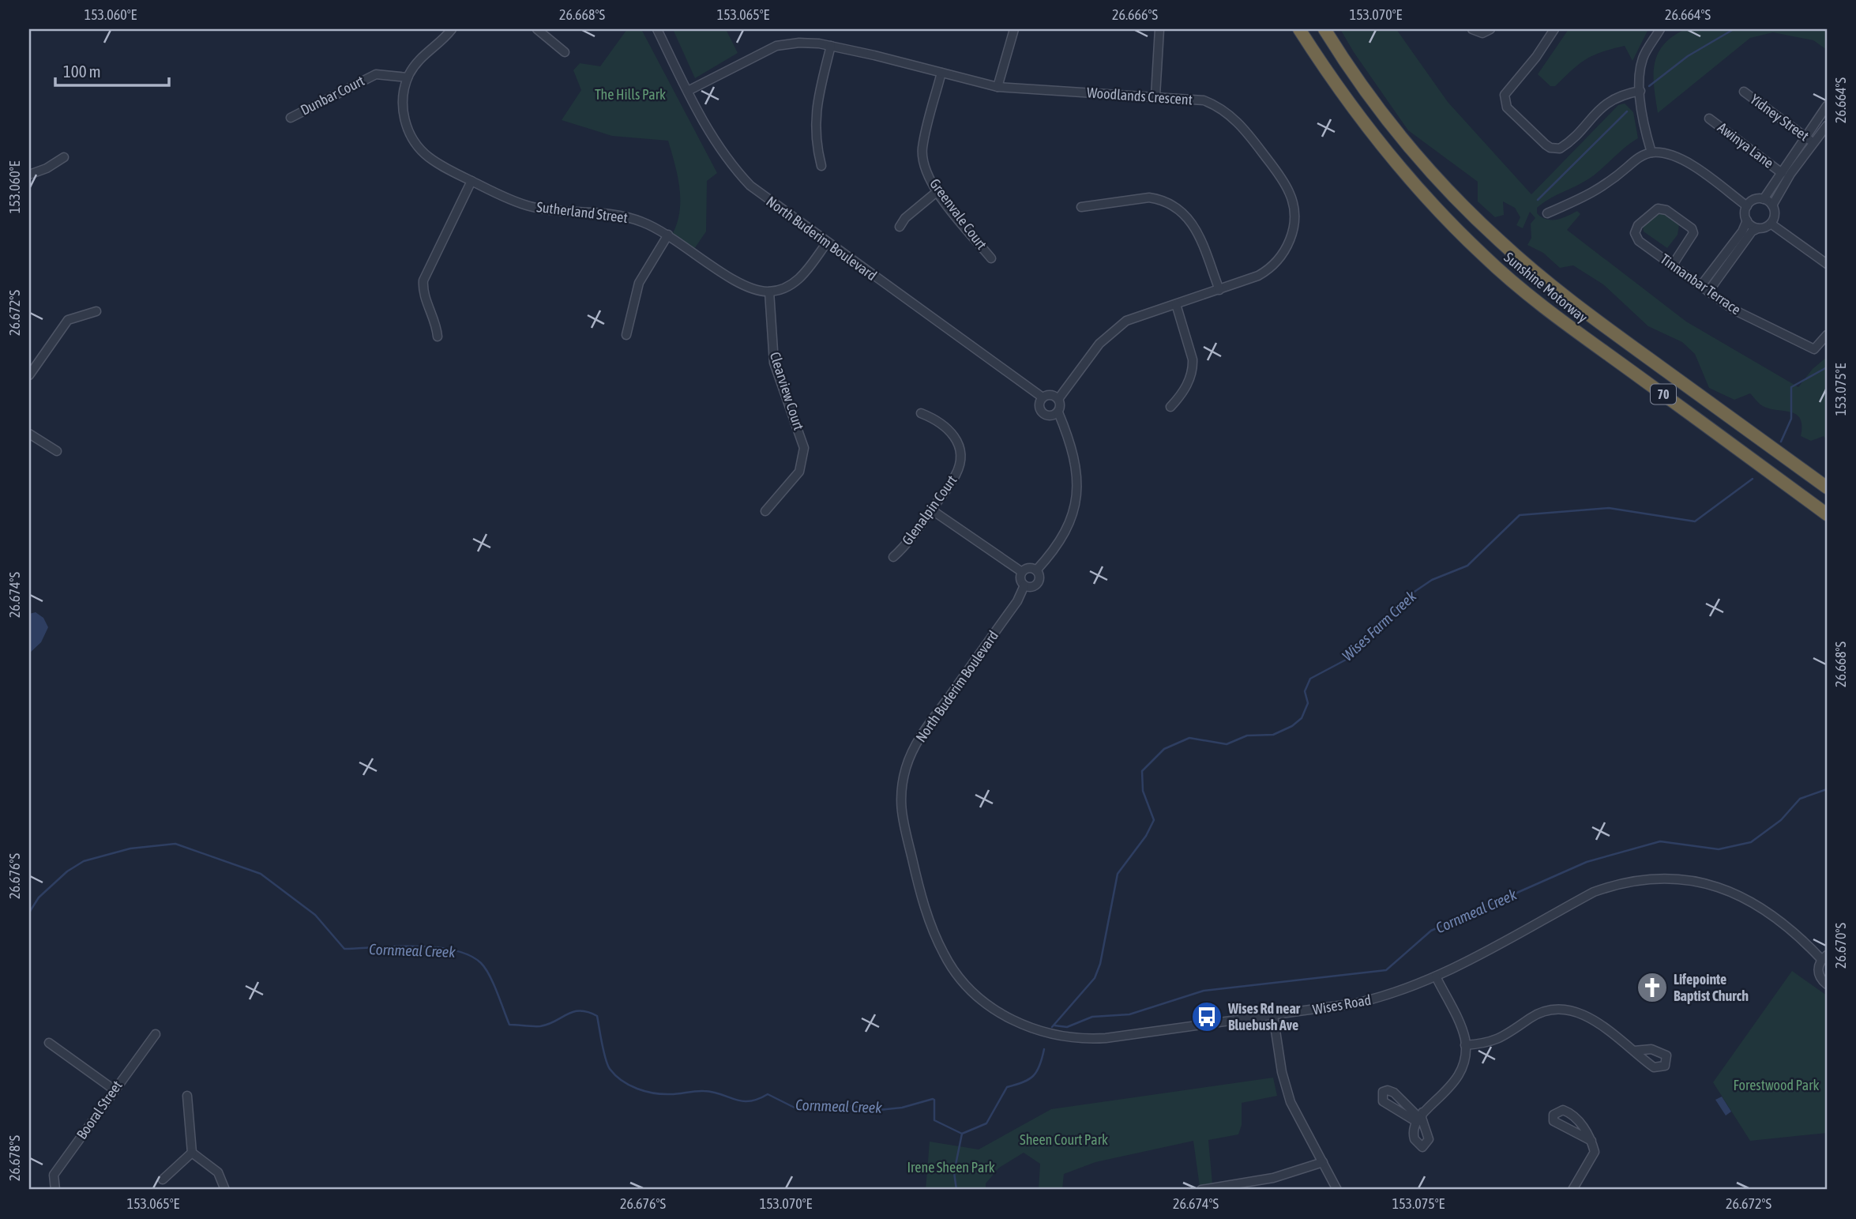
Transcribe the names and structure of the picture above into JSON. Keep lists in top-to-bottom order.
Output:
{
  "streets": {
    "highway": ["Sunshine Motorway", "70"],
    "street": [
      "Dunbar Court",
      "Woodlands Crescent",
      "Yidney Street",
      "Awinya Lane",
      "Sutherland Street",
      "Greenvale Court",
      "North Buderim Boulevard",
      "Tinnanbar Terrace",
      "Clearview Court",
      "Glenalpin Court",
      "Wises Road",
      "Booral Street"
    ]
  },
  "crossings": [
    ["Dunbar Court", "Sutherland Street"],
    ["Woodlands Crescent", "Greenvale Court"],
    ["Woodlands Crescent", "North Buderim Boulevard"],
    ["Sutherland Street", "Clearview Court"],
    ["North Buderim Boulevard", "Wises Road"]
  ],
  "water": ["Wises Farm Creek", "Cornmeal Creek"],
  "parks": [
    "The Hills Park",
    "Forestwood Park",
    "Sheen Court Park",
    "Irene Sheen Park"
  ],
  "places": {
    "church": ["Lifepointe Baptist Church"],
    "bus stop": ["Wises Rd near Bluebush Ave"]
  },
  "scale_bar": "100 m",
  "coordinates": [
    "153.060°E",
    "26.668°S",
    "153.065°E",
    "26.666°S",
    "153.070°E",
    "26.664°S",
    "26.672°S",
    "153.075°E",
    "26.674°S",
    "26.676°S",
    "26.670°S",
    "26.678°S"
  ]
}
